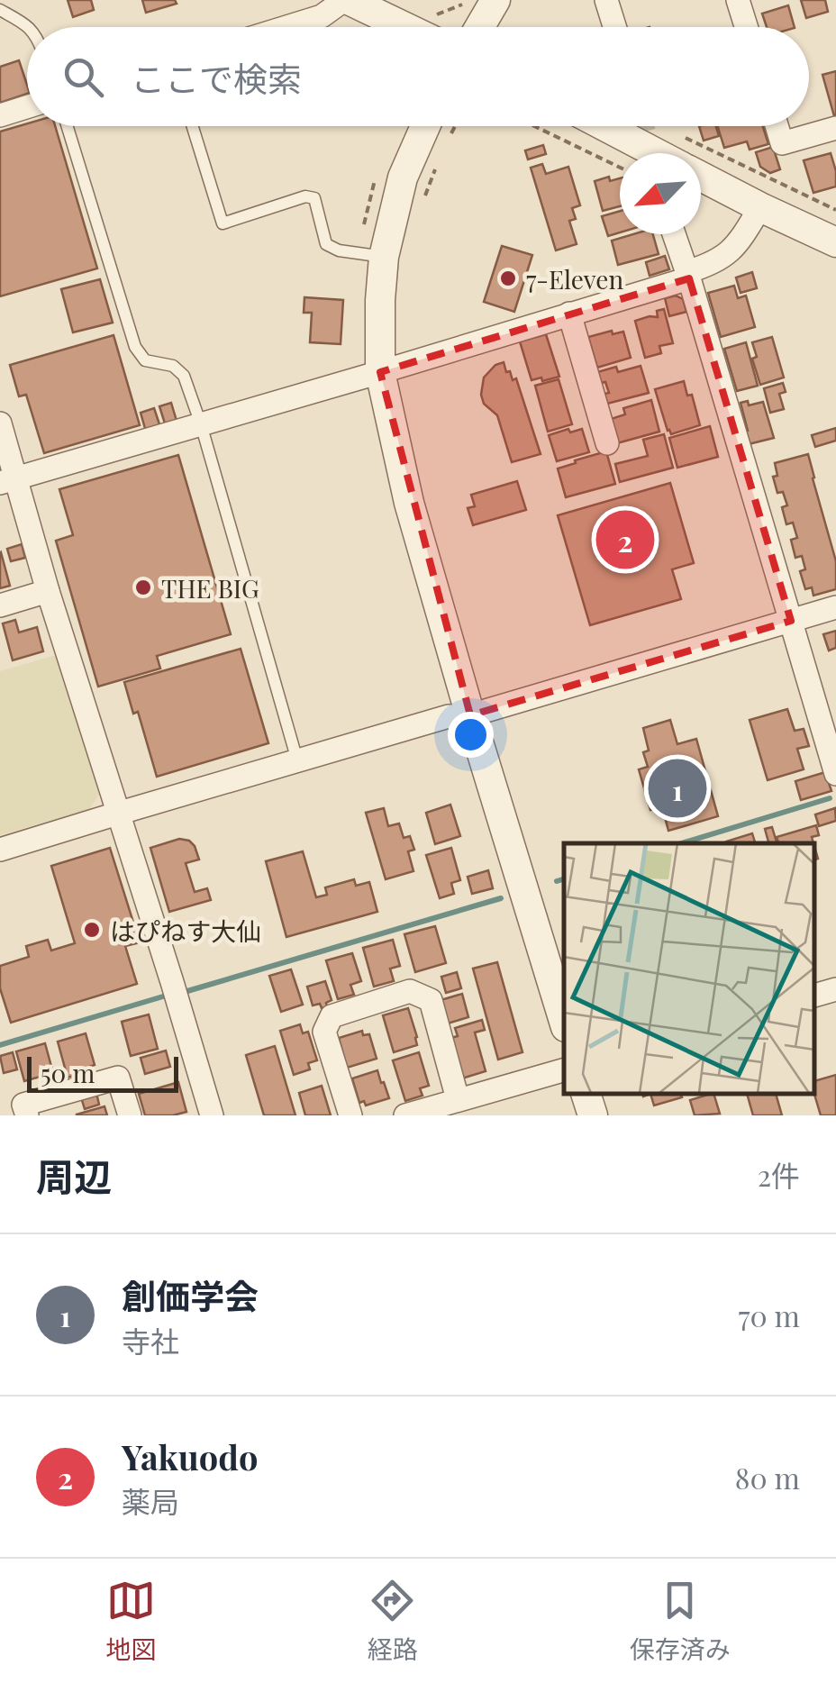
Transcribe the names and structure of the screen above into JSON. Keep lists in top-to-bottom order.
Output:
{
  "places": ["7-Eleven", "THE BIG", "はぴねす大仙"],
  "scale_bar": "50 m",
  "north": "bottom left",
  "page": {
    "search": "ここで検索",
    "pins": ["2", "1"],
    "scale": "50 m",
    "heading": ["周辺", "2件"],
    "list": [
      {
        "mark": "1",
        "name": "創価学会",
        "note": "寺社",
        "value": "70 m"
      },
      {
        "mark": "2",
        "name": "Yakuodo",
        "note": "薬局",
        "value": "80 m"
      }
    ],
    "nav": ["地図", "経路", "保存済み"]
  }
}
